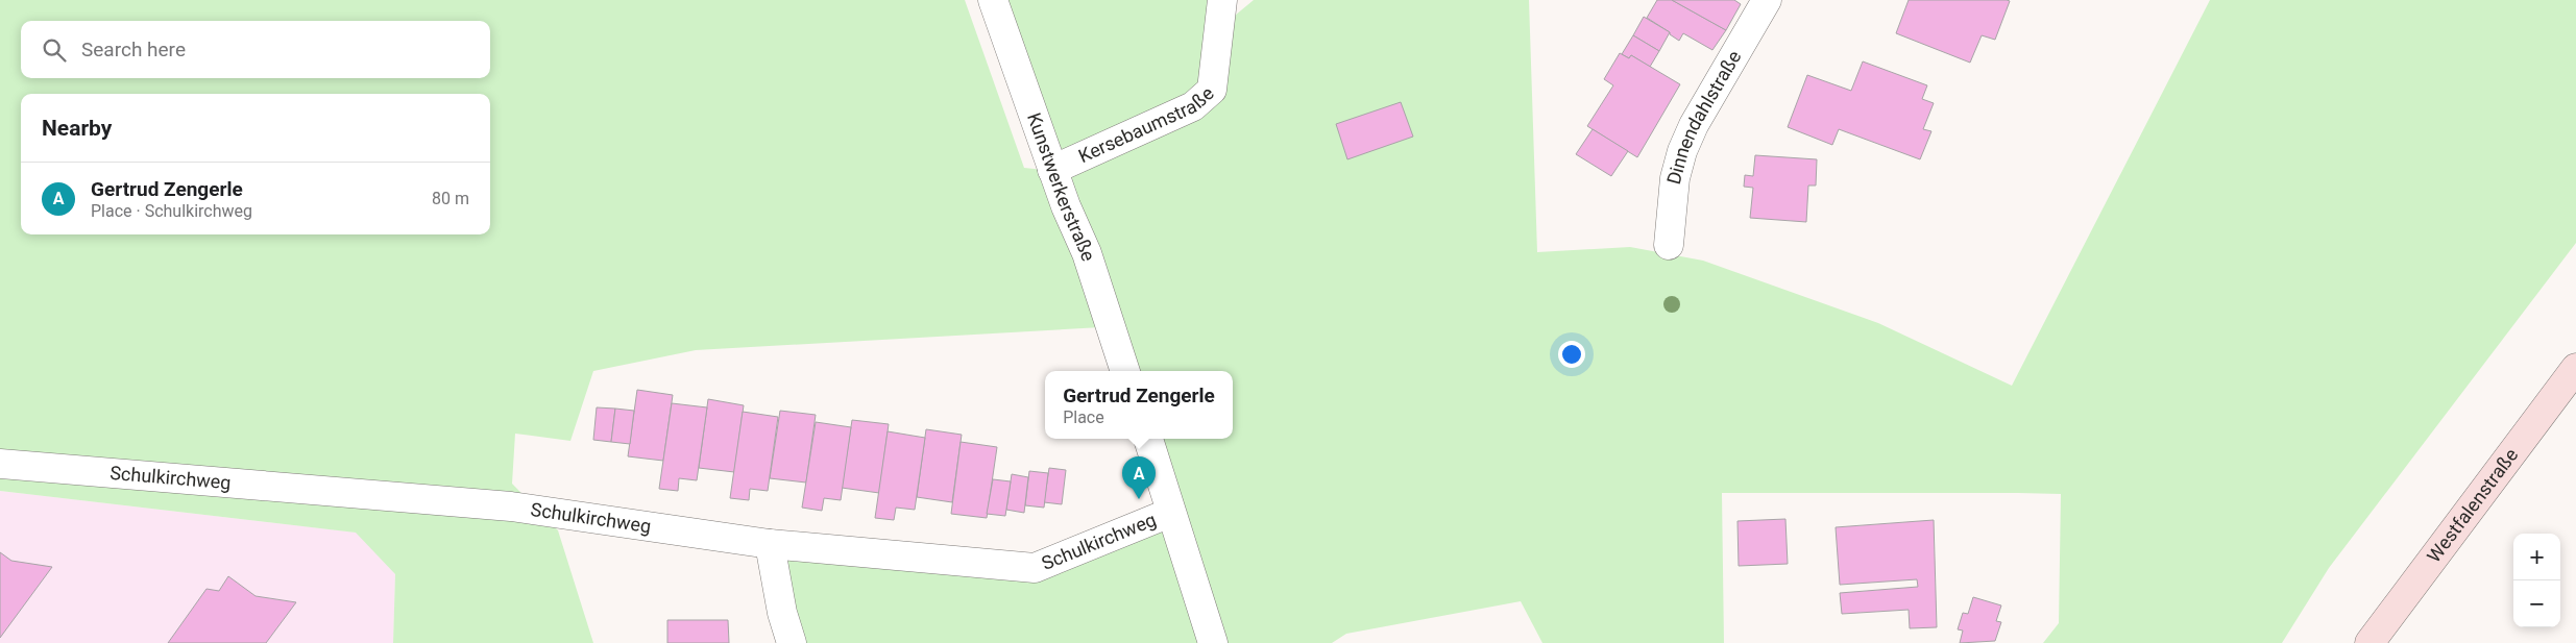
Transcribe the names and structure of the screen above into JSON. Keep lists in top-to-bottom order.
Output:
{
  "streets": {
    "main road": ["Westfalenstraße"],
    "street": [
      "Dinnendahlstraße",
      "Kersebaumstraße",
      "Kunstwerkerstraße",
      "Schulkirchweg"
    ]
  },
  "crossings": [
    ["Kersebaumstraße", "Kunstwerkerstraße"]
  ],
  "page": {
    "search": "Search here",
    "heading": "Nearby",
    "list": [
      {
        "mark": "A",
        "name": "Gertrud Zengerle",
        "note": "Place · Schulkirchweg",
        "value": "80 m"
      }
    ],
    "popup": ["Gertrud Zengerle", "Place"],
    "pins": "A",
    "map_buttons": ["+", "−"]
  }
}
